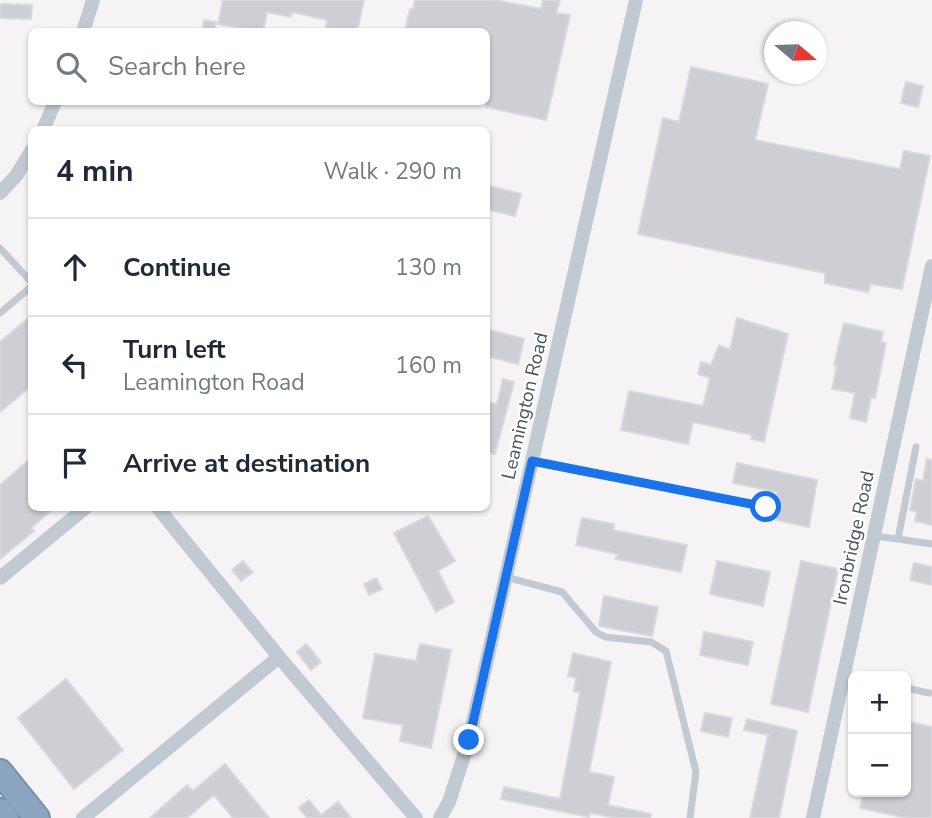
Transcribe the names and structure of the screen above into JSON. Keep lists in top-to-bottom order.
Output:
{
  "streets": {
    "street": ["Leamington Road", "Ironbridge Road"]
  },
  "north": "right",
  "page": {
    "search": "Search here",
    "heading": ["4 min", "Walk · 290 m"],
    "list": [
      ["Continue", "130 m"],
      ["Turn left", "Leamington Road", "160 m"],
      "Arrive at destination"
    ],
    "map_buttons": ["+", "−"]
  }
}
